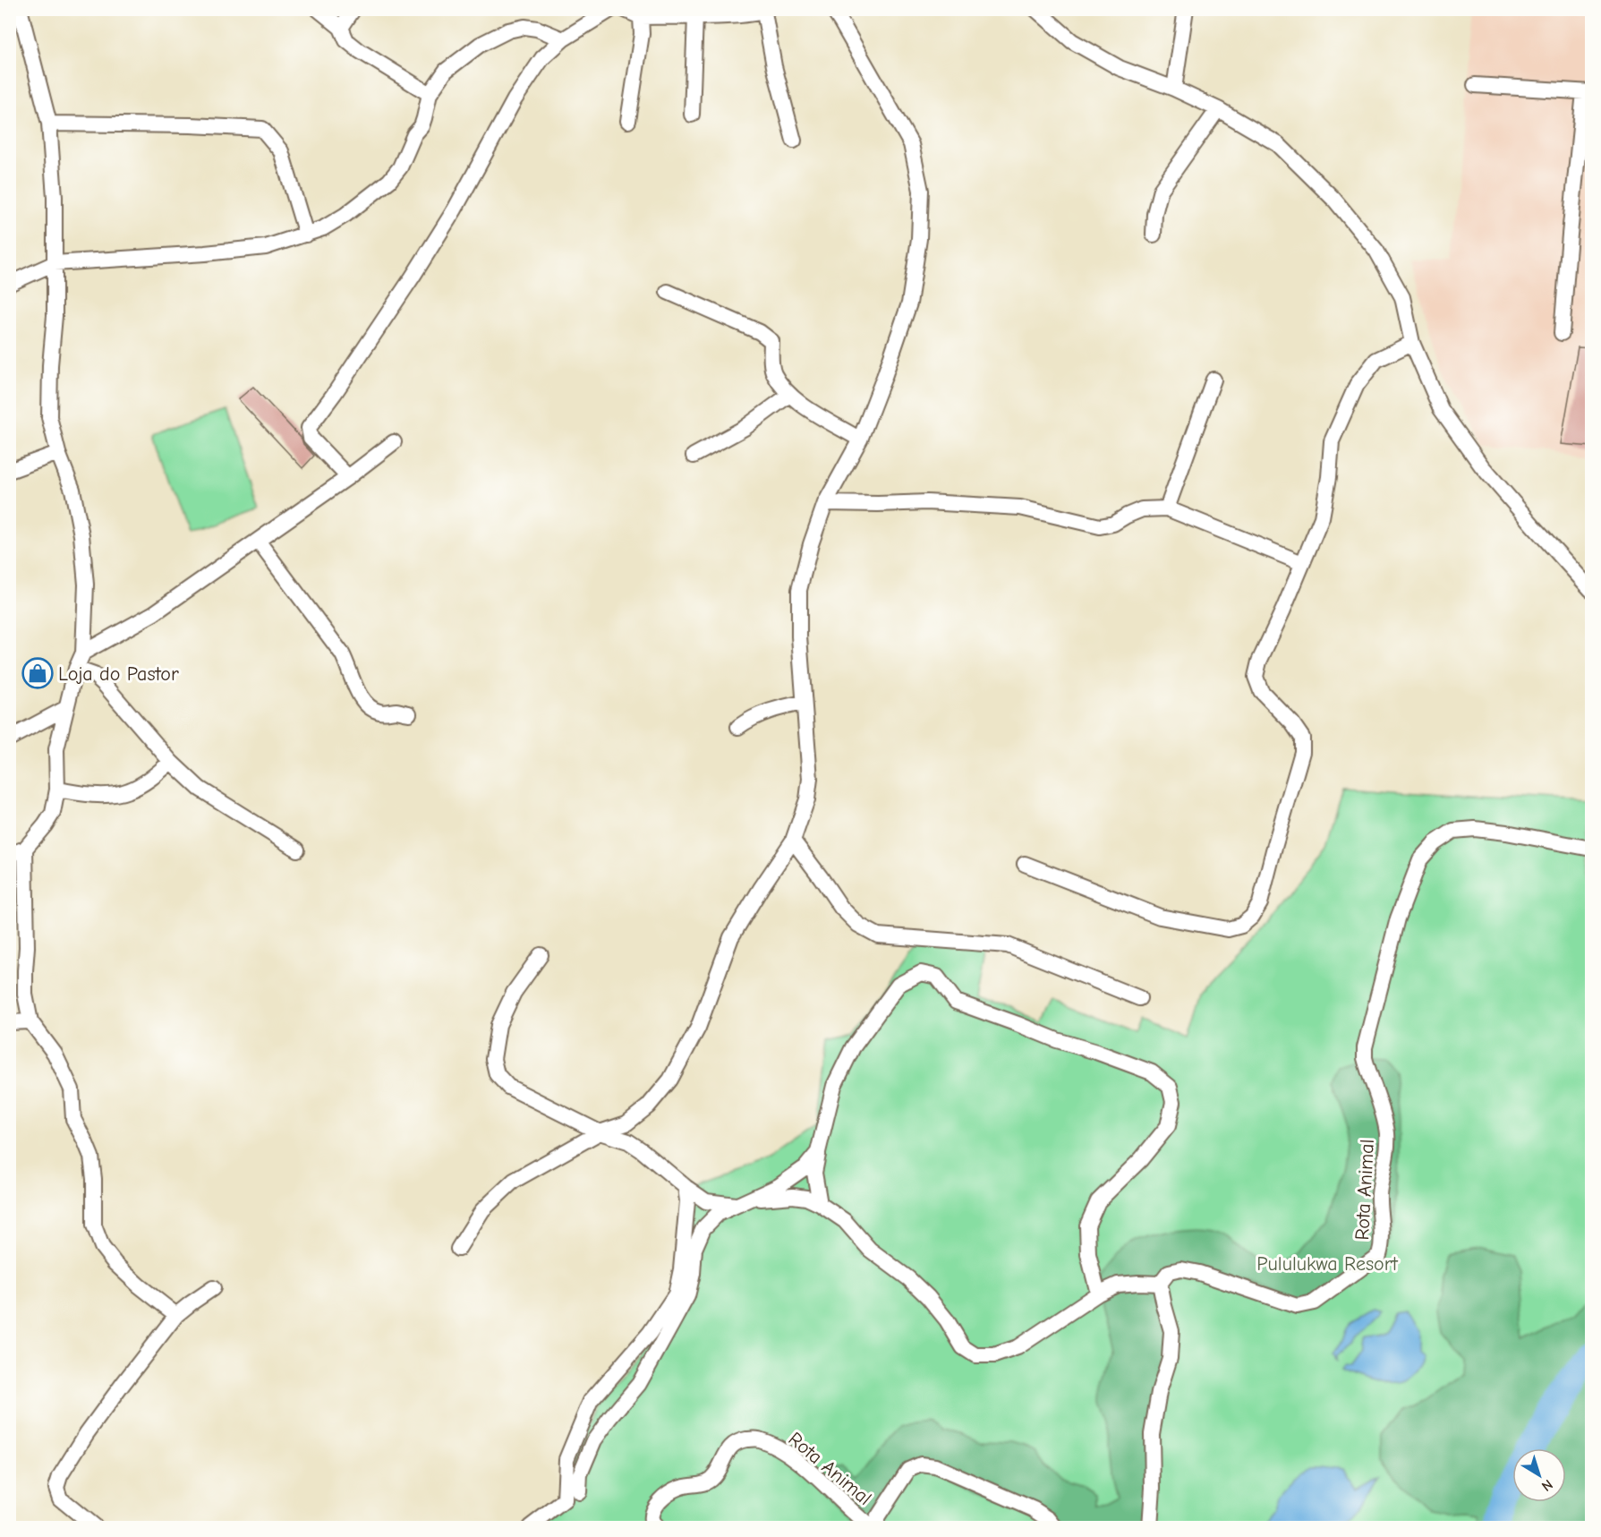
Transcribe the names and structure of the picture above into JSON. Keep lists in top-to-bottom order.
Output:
{
  "streets": {
    "street": ["Rota Animal"]
  },
  "parks": ["Pululukwa Resort"],
  "places": {
    "shop": ["Loja do Pastor"]
  },
  "north": "bottom right"
}
